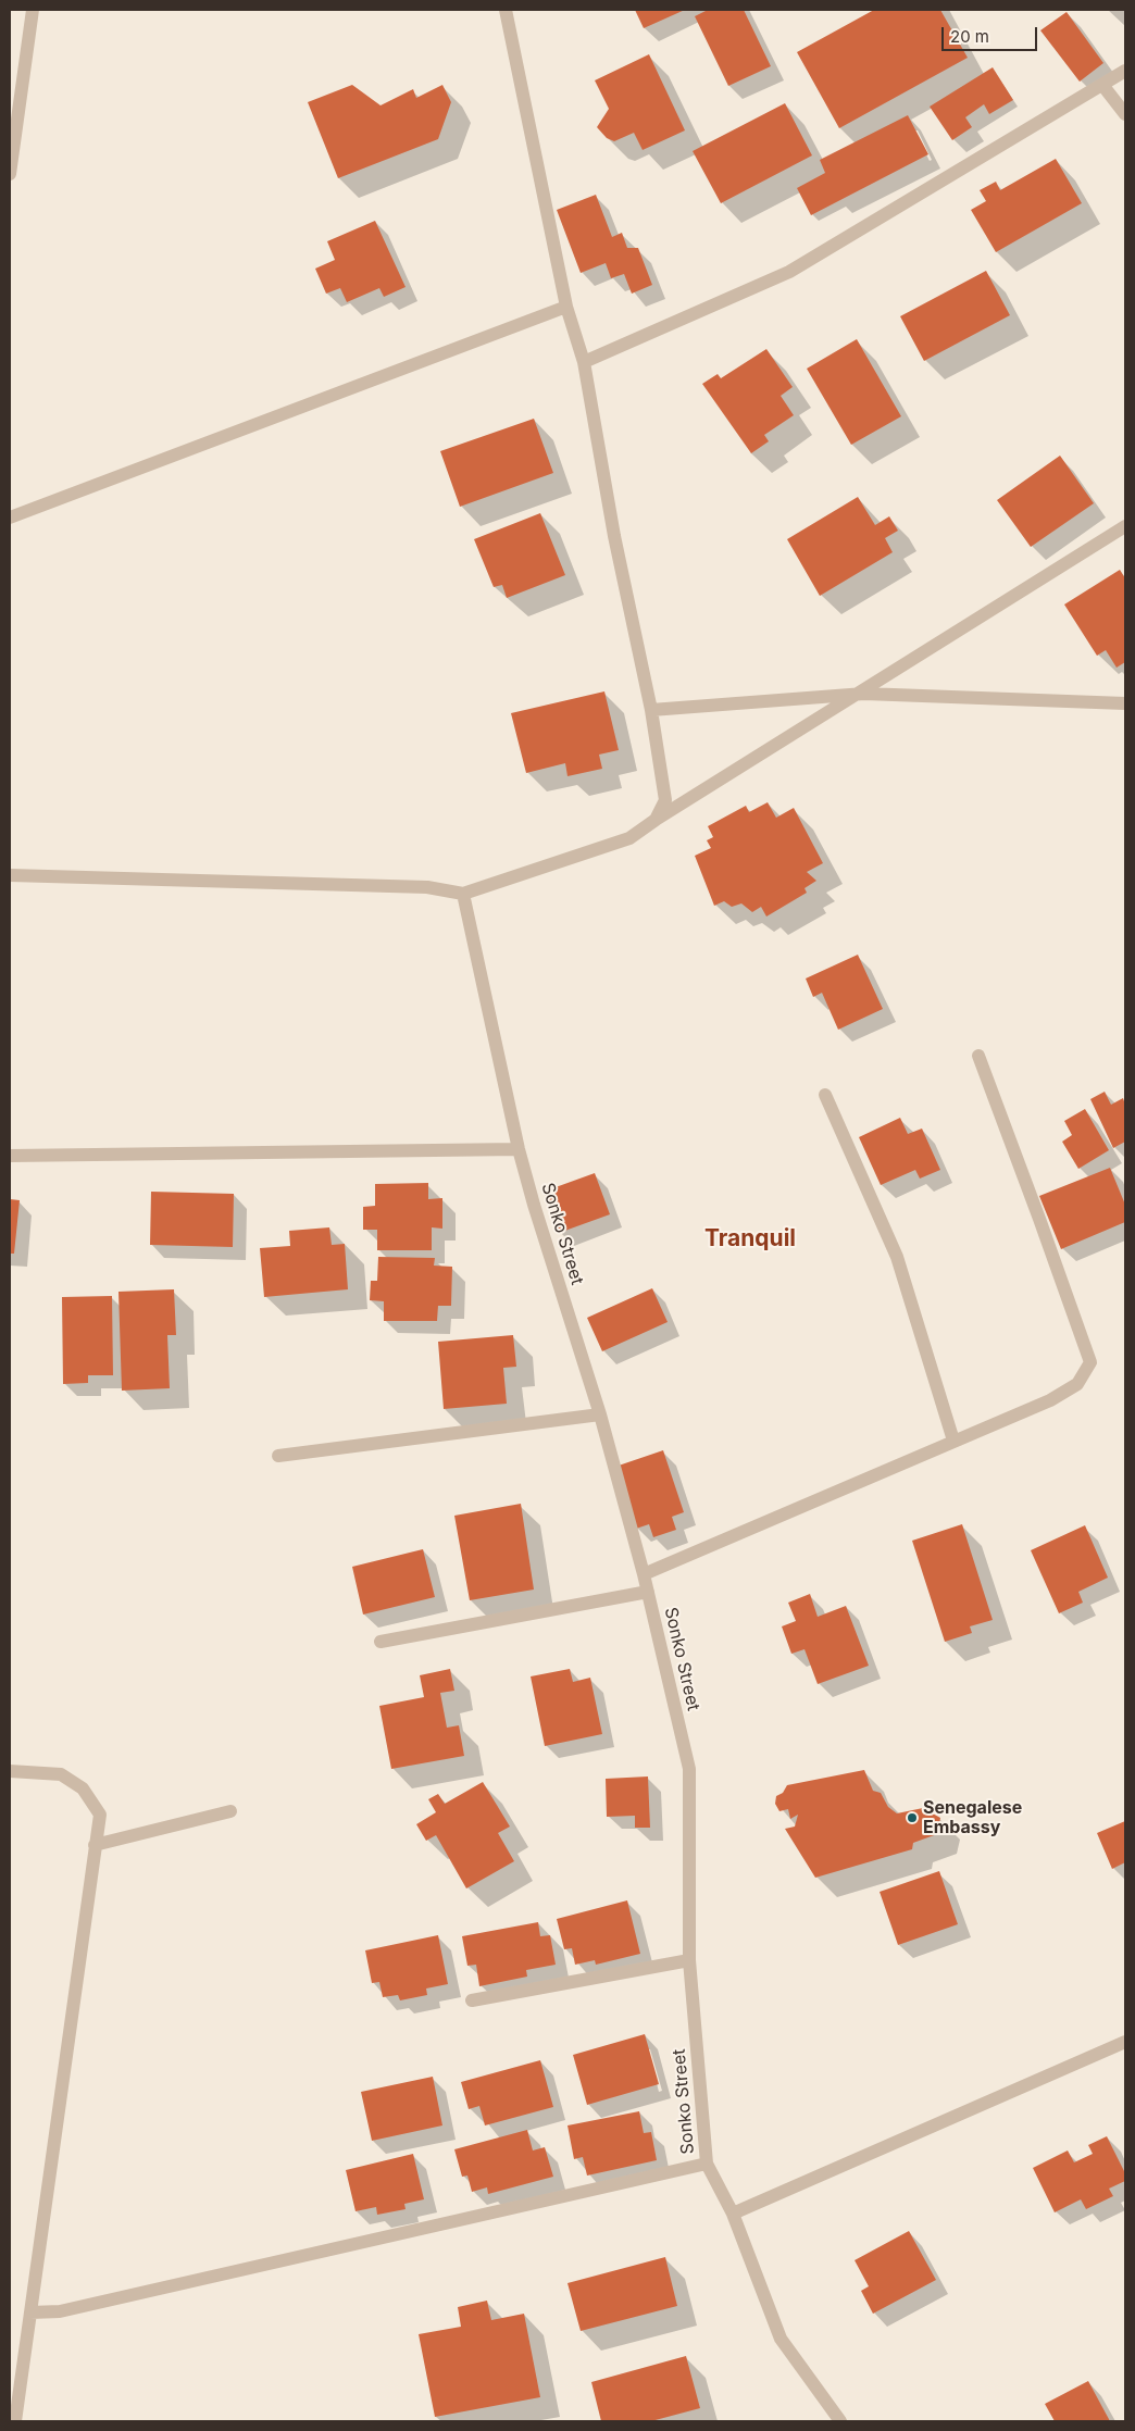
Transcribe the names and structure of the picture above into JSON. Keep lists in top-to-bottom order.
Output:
{
  "streets": {
    "street": ["Sonko Street"]
  },
  "districts": ["Tranquil"],
  "places": ["Senegalese Embassy"],
  "scale_bar": "20 m"
}
